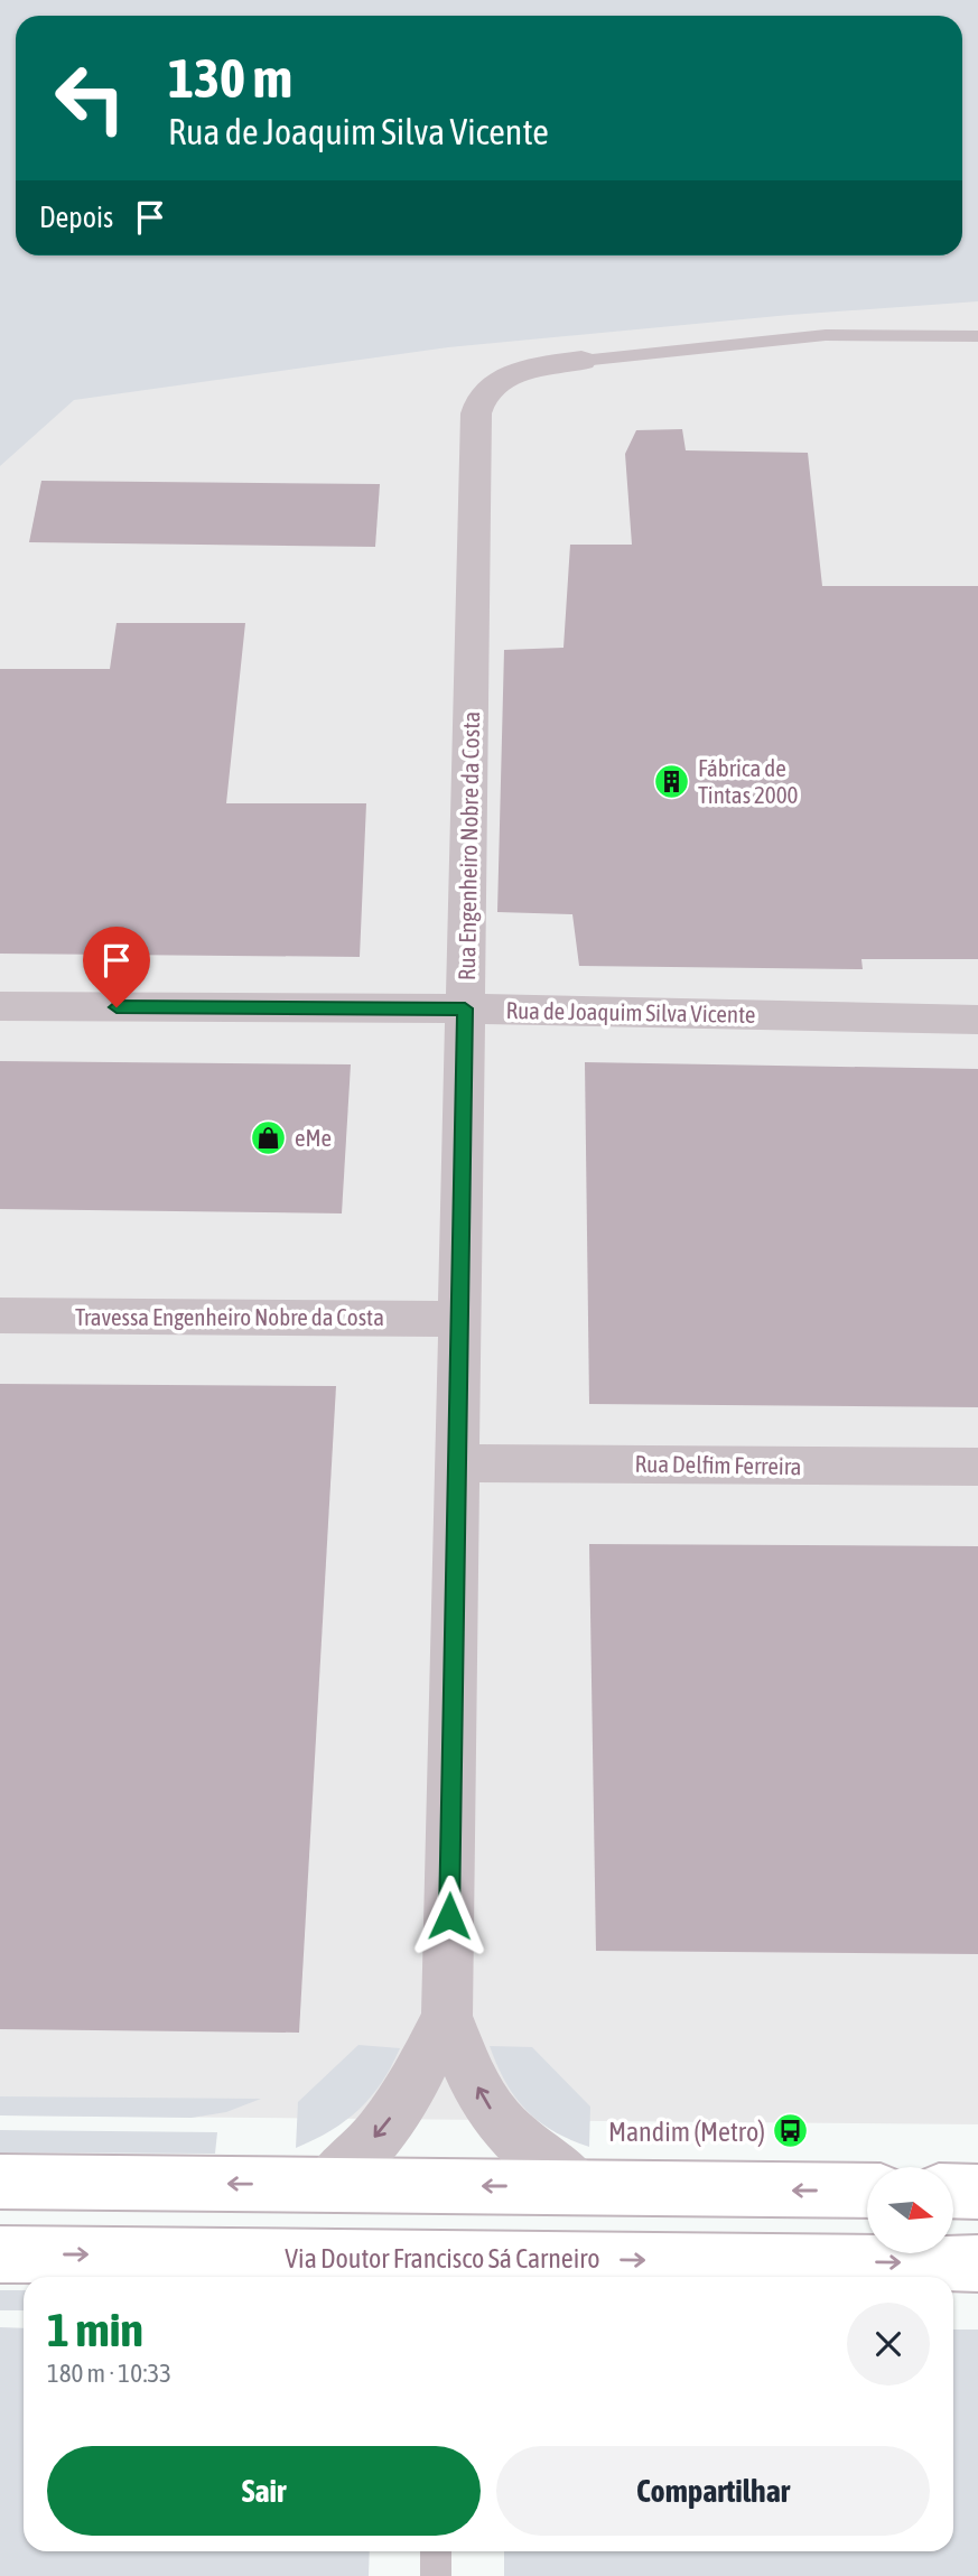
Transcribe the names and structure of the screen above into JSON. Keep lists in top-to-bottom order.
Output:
{
  "streets": {
    "main road": ["Via Doutor Francisco Sá Carneiro"],
    "street": [
      "Rua Engenheiro Nobre da Costa",
      "Rua de Joaquim Silva Vicente",
      "Travessa Engenheiro Nobre da Costa",
      "Rua Delfim Ferreira"
    ]
  },
  "crossings": [
    ["Rua Engenheiro Nobre da Costa", "Rua de Joaquim Silva Vicente"],
    ["Rua Engenheiro Nobre da Costa", "Travessa Engenheiro Nobre da Costa"],
    ["Rua Engenheiro Nobre da Costa", "Rua Delfim Ferreira"]
  ],
  "places": {
    "building": ["Fábrica de Tintas 2000"],
    "shop": ["eMe"],
    "bus stop": ["Mandim (Metro)"]
  },
  "north": "right",
  "page": {
    "turn": ["130 m", "Rua de Joaquim Silva Vicente"],
    "then": "Depois",
    "heading": ["1 min", "180 m · 10:33"],
    "buttons": ["Sair", "Compartilhar"]
  }
}
